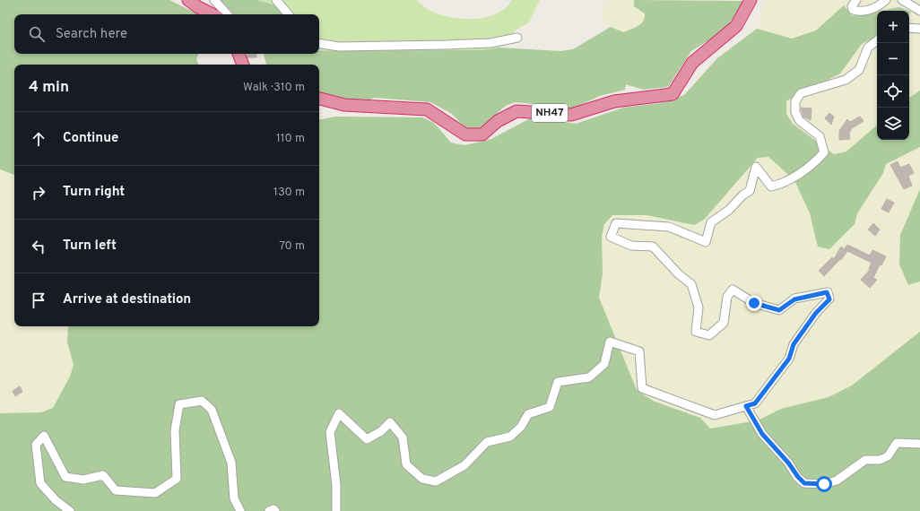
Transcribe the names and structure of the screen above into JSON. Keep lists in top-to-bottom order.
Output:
{
  "streets": {
    "highway": ["NH47"]
  },
  "page": {
    "map_buttons": ["+", "−"],
    "search": "Search here",
    "heading": ["4 min", "Walk · 310 m"],
    "list": [
      ["Continue", "110 m"],
      ["Turn right", "130 m"],
      ["Turn left", "70 m"],
      "Arrive at destination"
    ]
  }
}
